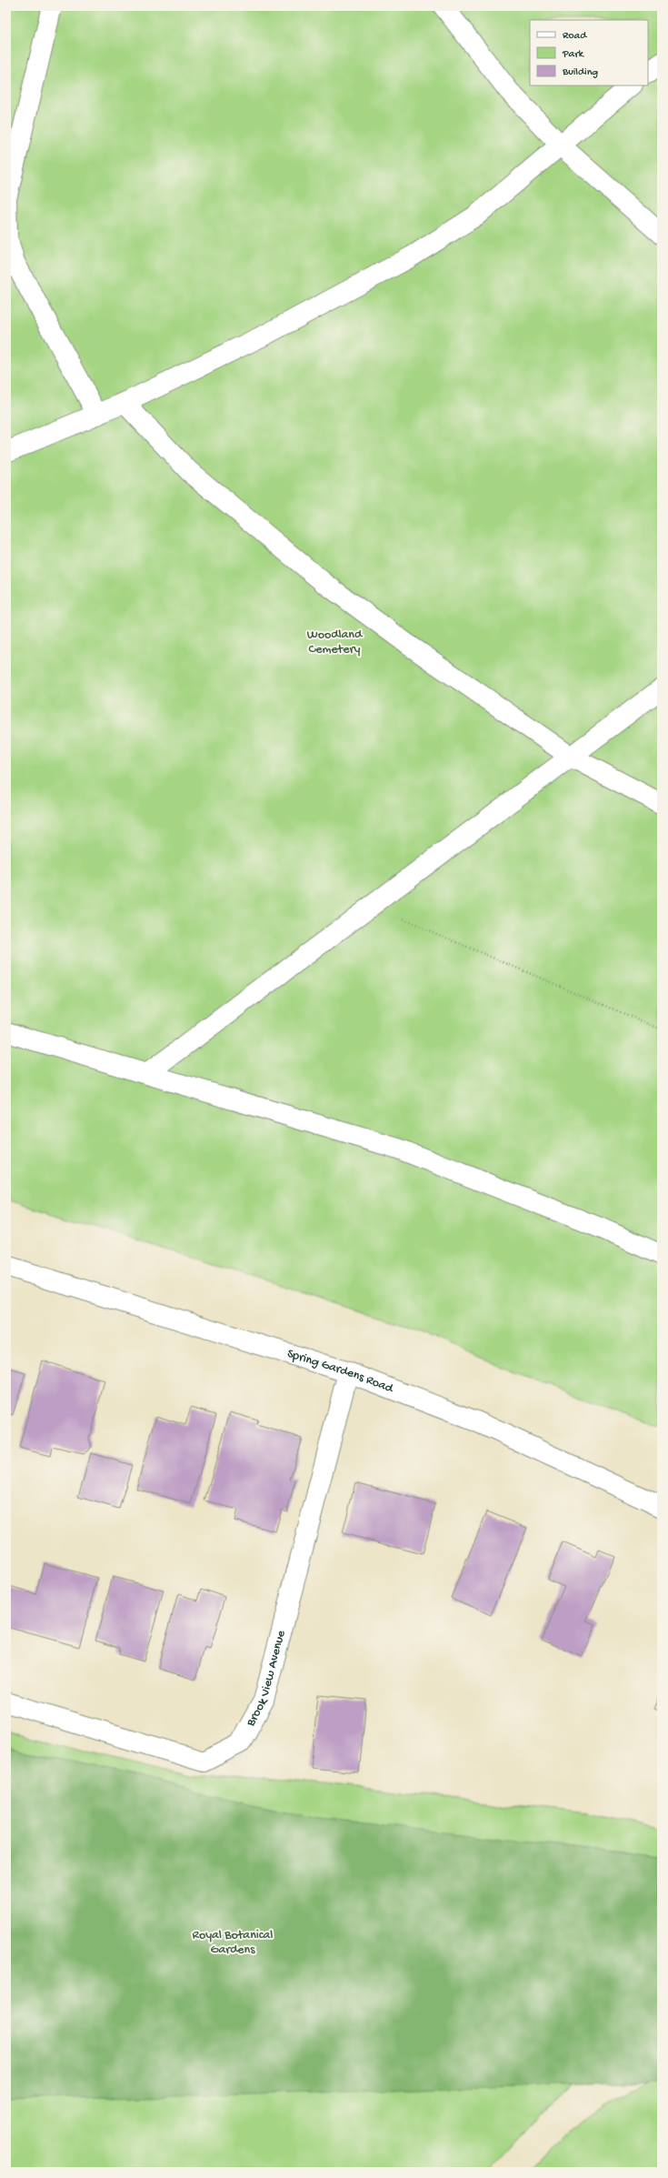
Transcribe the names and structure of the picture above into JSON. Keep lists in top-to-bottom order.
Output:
{
  "streets": {
    "street": ["Spring Gardens Road", "Brook View Avenue"]
  },
  "crossings": [
    ["Spring Gardens Road", "Brook View Avenue"]
  ],
  "parks": ["Woodland Cemetery", "Royal Botanical Gardens"],
  "legend": ["Road", "Park", "Building"]
}
